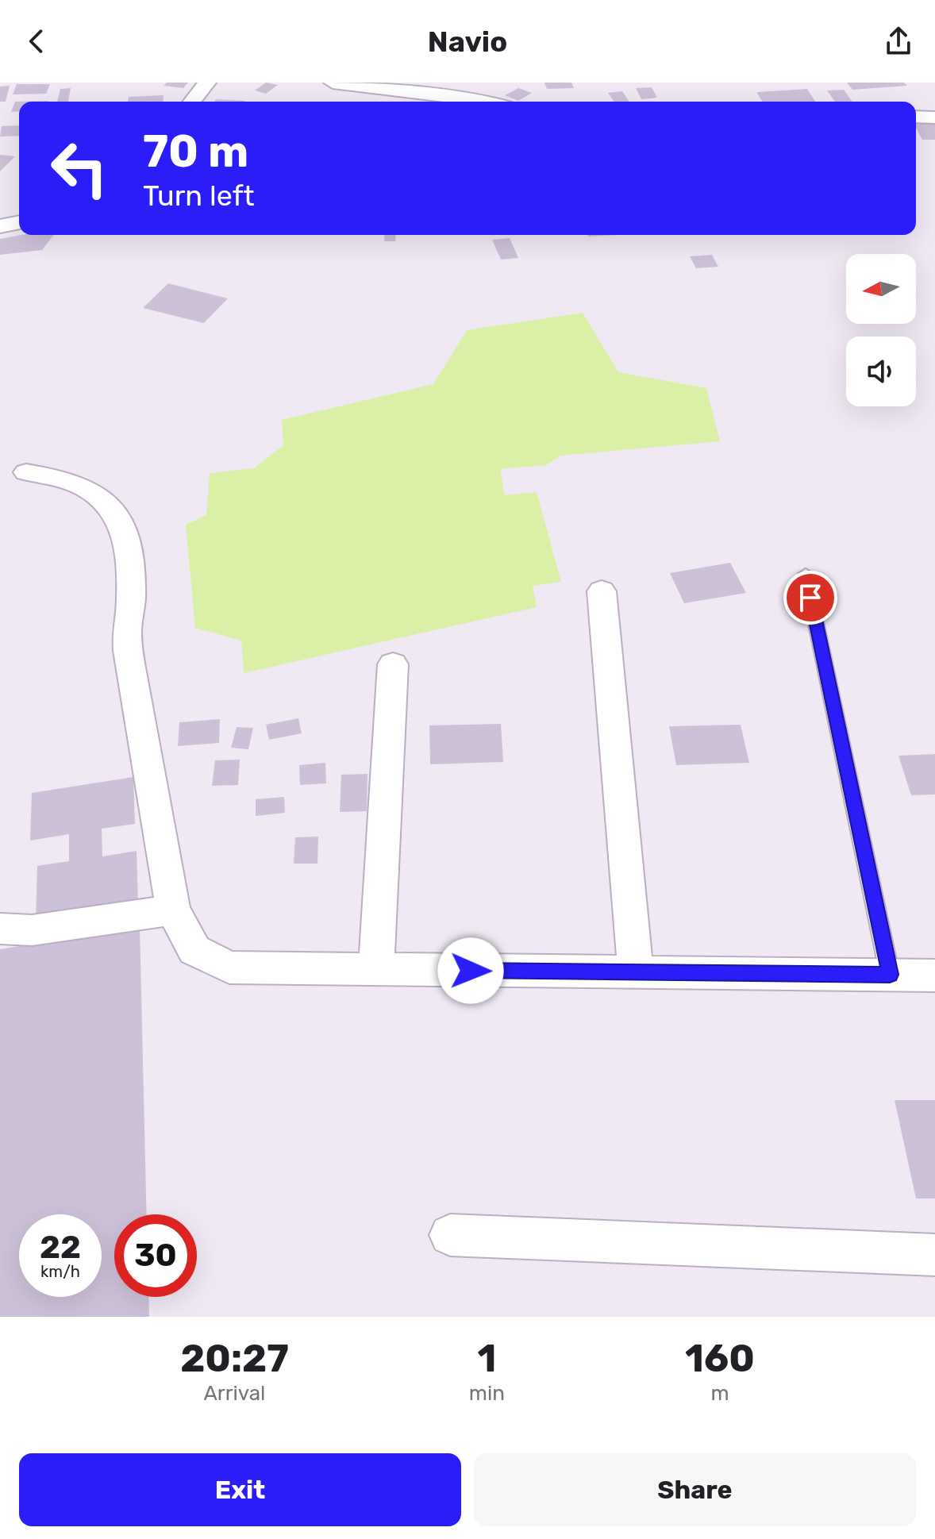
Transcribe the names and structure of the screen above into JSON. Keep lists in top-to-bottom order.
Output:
{
  "north": "left",
  "page": {
    "header": "Navio",
    "turn": ["70 m", "Turn left"],
    "speed": "22 km/h",
    "limit": "30",
    "eta": [
      "20:27",
      "Arrival",
      "1",
      "min",
      "160",
      "m"
    ],
    "buttons": ["Exit", "Share"]
  }
}
